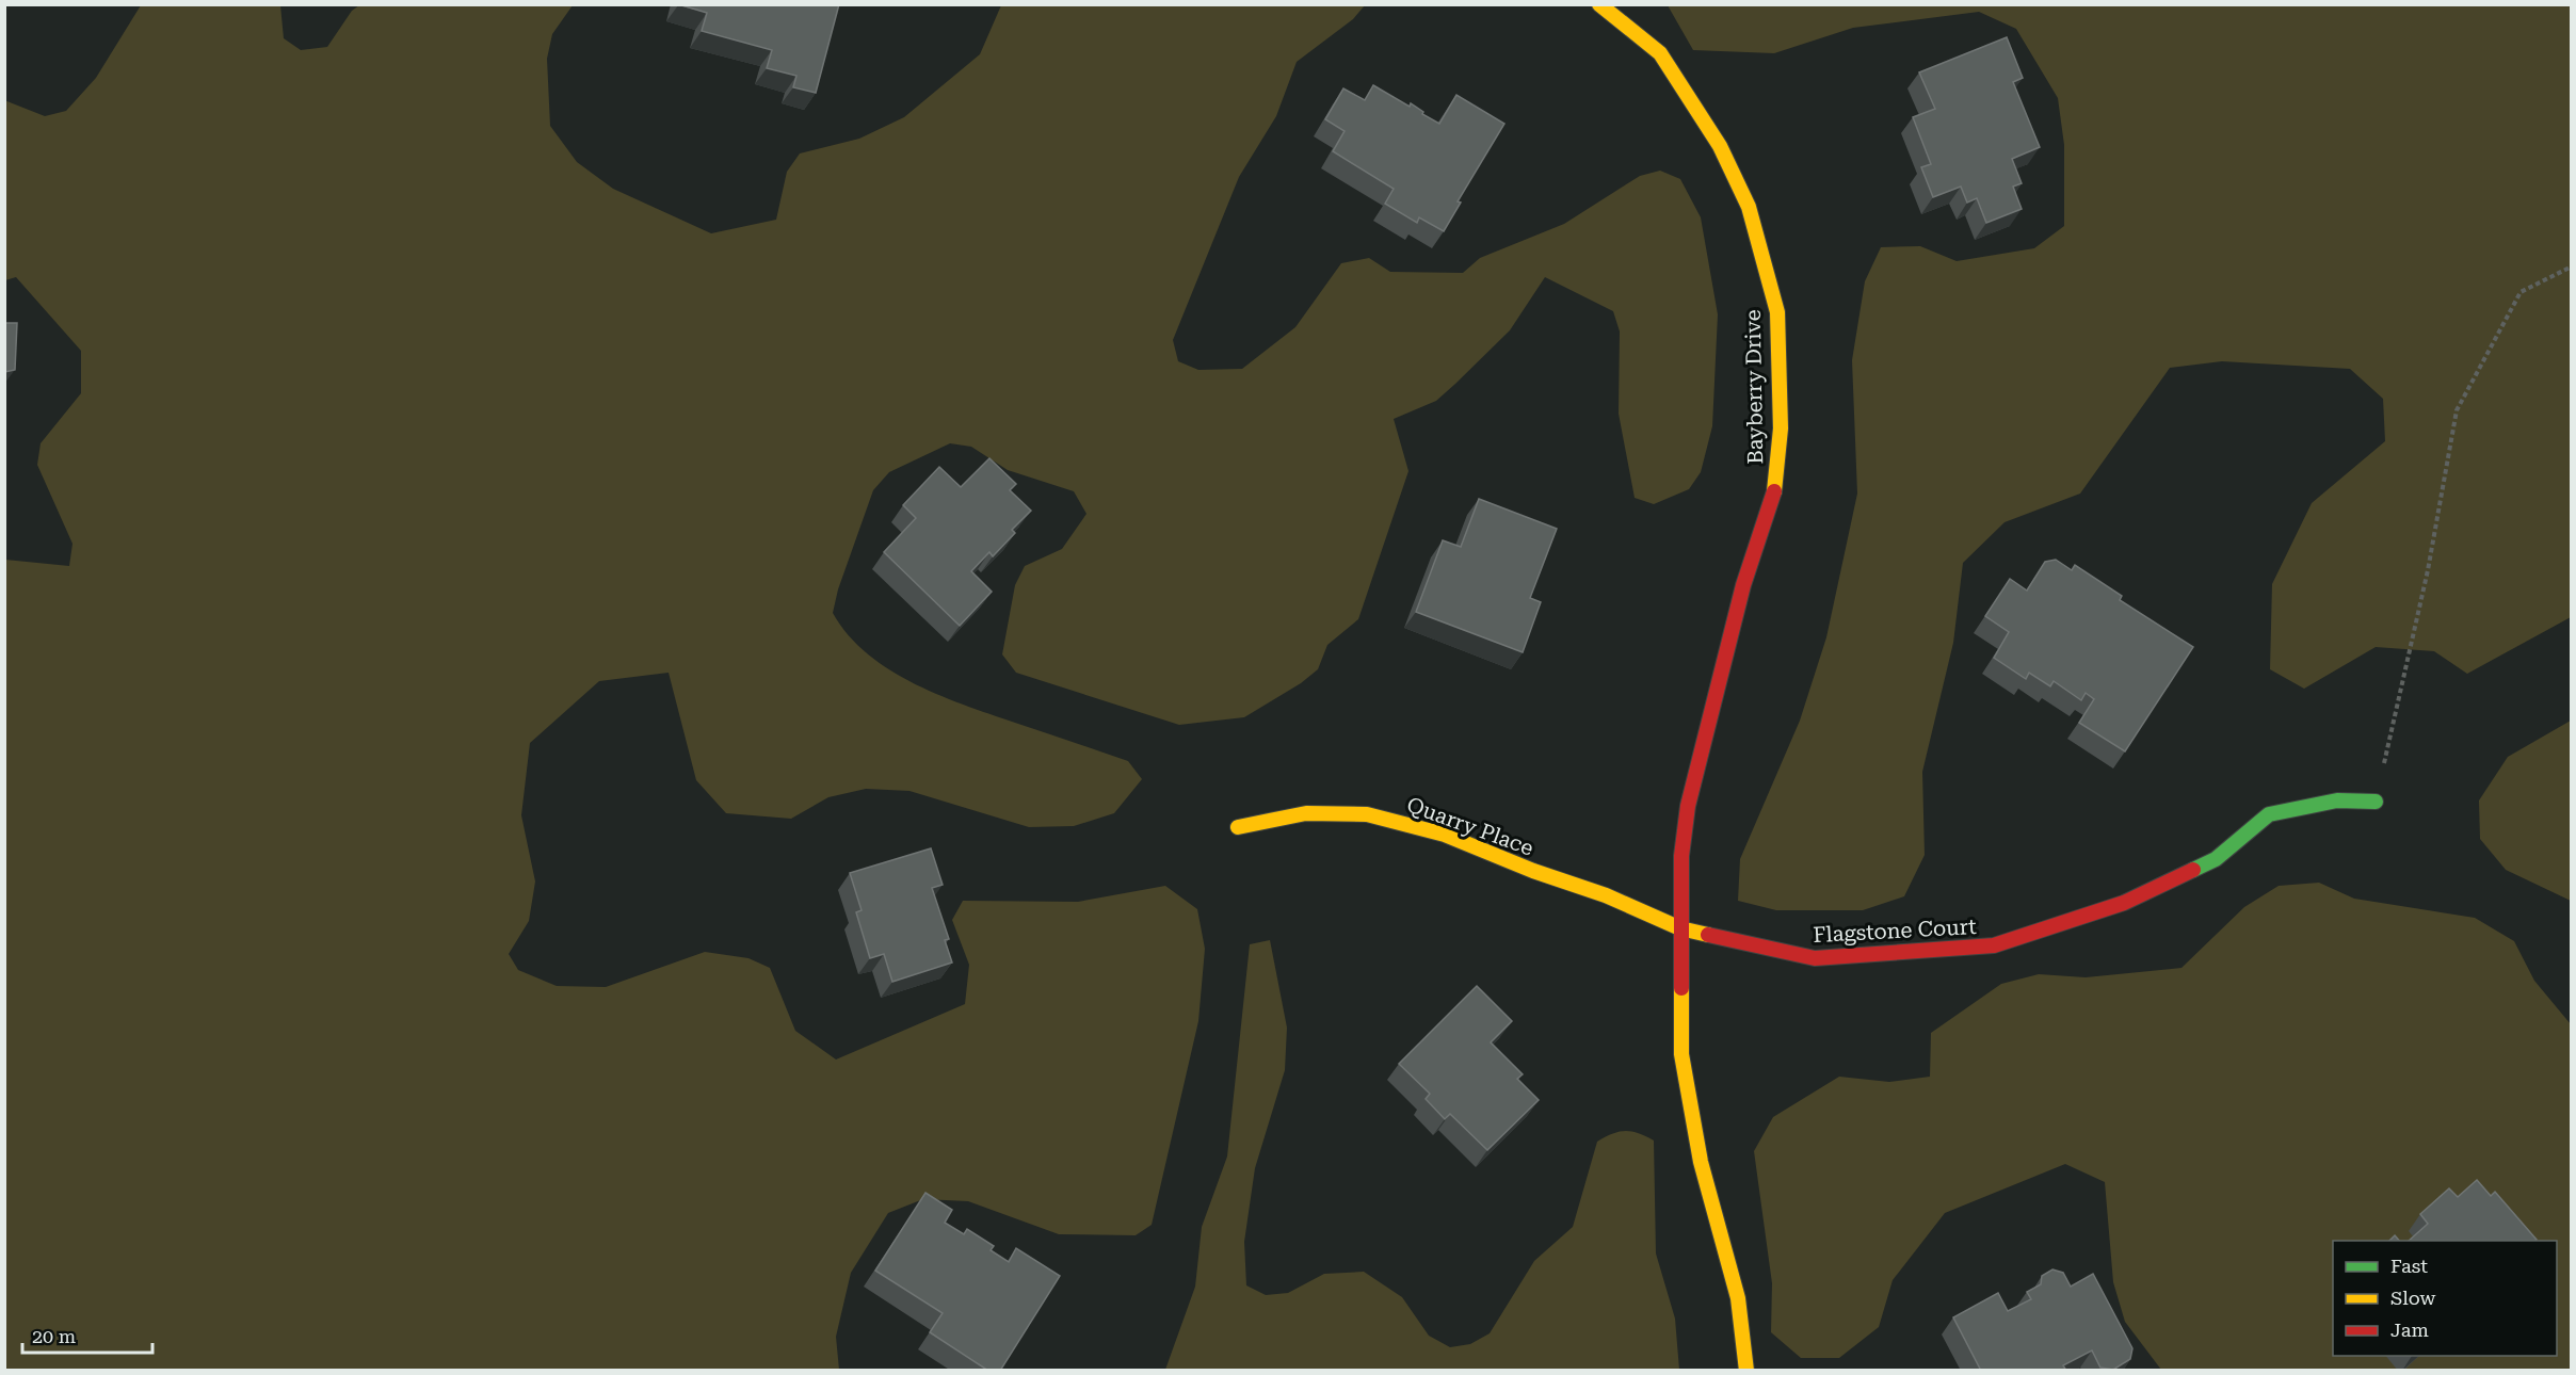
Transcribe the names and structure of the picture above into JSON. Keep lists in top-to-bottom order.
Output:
{
  "streets": {
    "street": ["Bayberry Drive", "Quarry Place", "Flagstone Court"]
  },
  "crossings": [
    ["Bayberry Drive", "Quarry Place"],
    ["Bayberry Drive", "Flagstone Court"],
    ["Quarry Place", "Flagstone Court"]
  ],
  "legend": ["Fast", "Slow", "Jam"],
  "scale_bar": "20 m"
}
